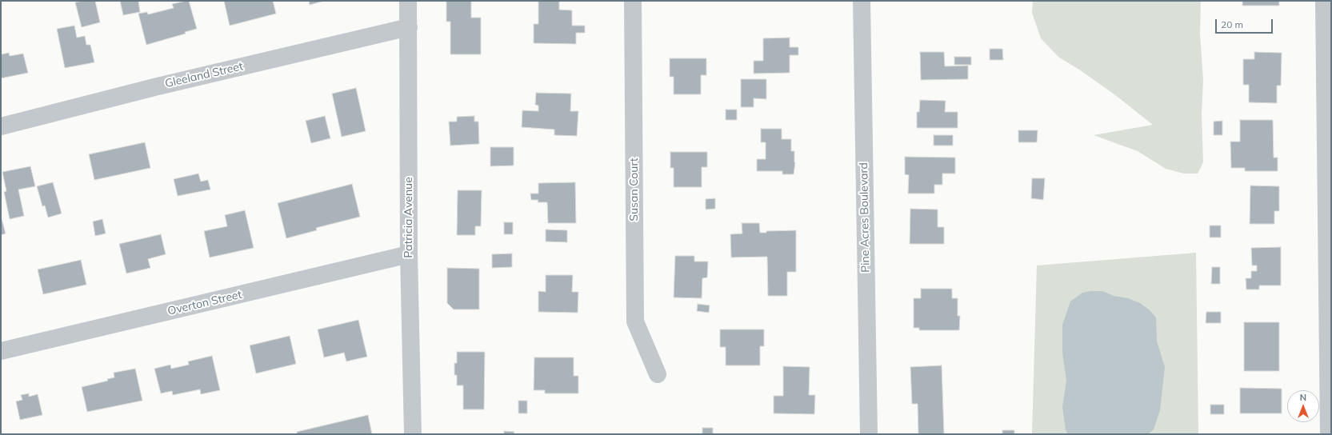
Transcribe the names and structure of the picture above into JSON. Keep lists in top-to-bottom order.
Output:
{
  "streets": {
    "street": [
      "Gleeland Street",
      "Susan Court",
      "Patricia Avenue",
      "Pine Acres Boulevard",
      "Overton Street"
    ]
  },
  "crossings": [
    ["Gleeland Street", "Patricia Avenue"],
    ["Patricia Avenue", "Overton Street"]
  ],
  "scale_bar": "20 m",
  "north": "top"
}
